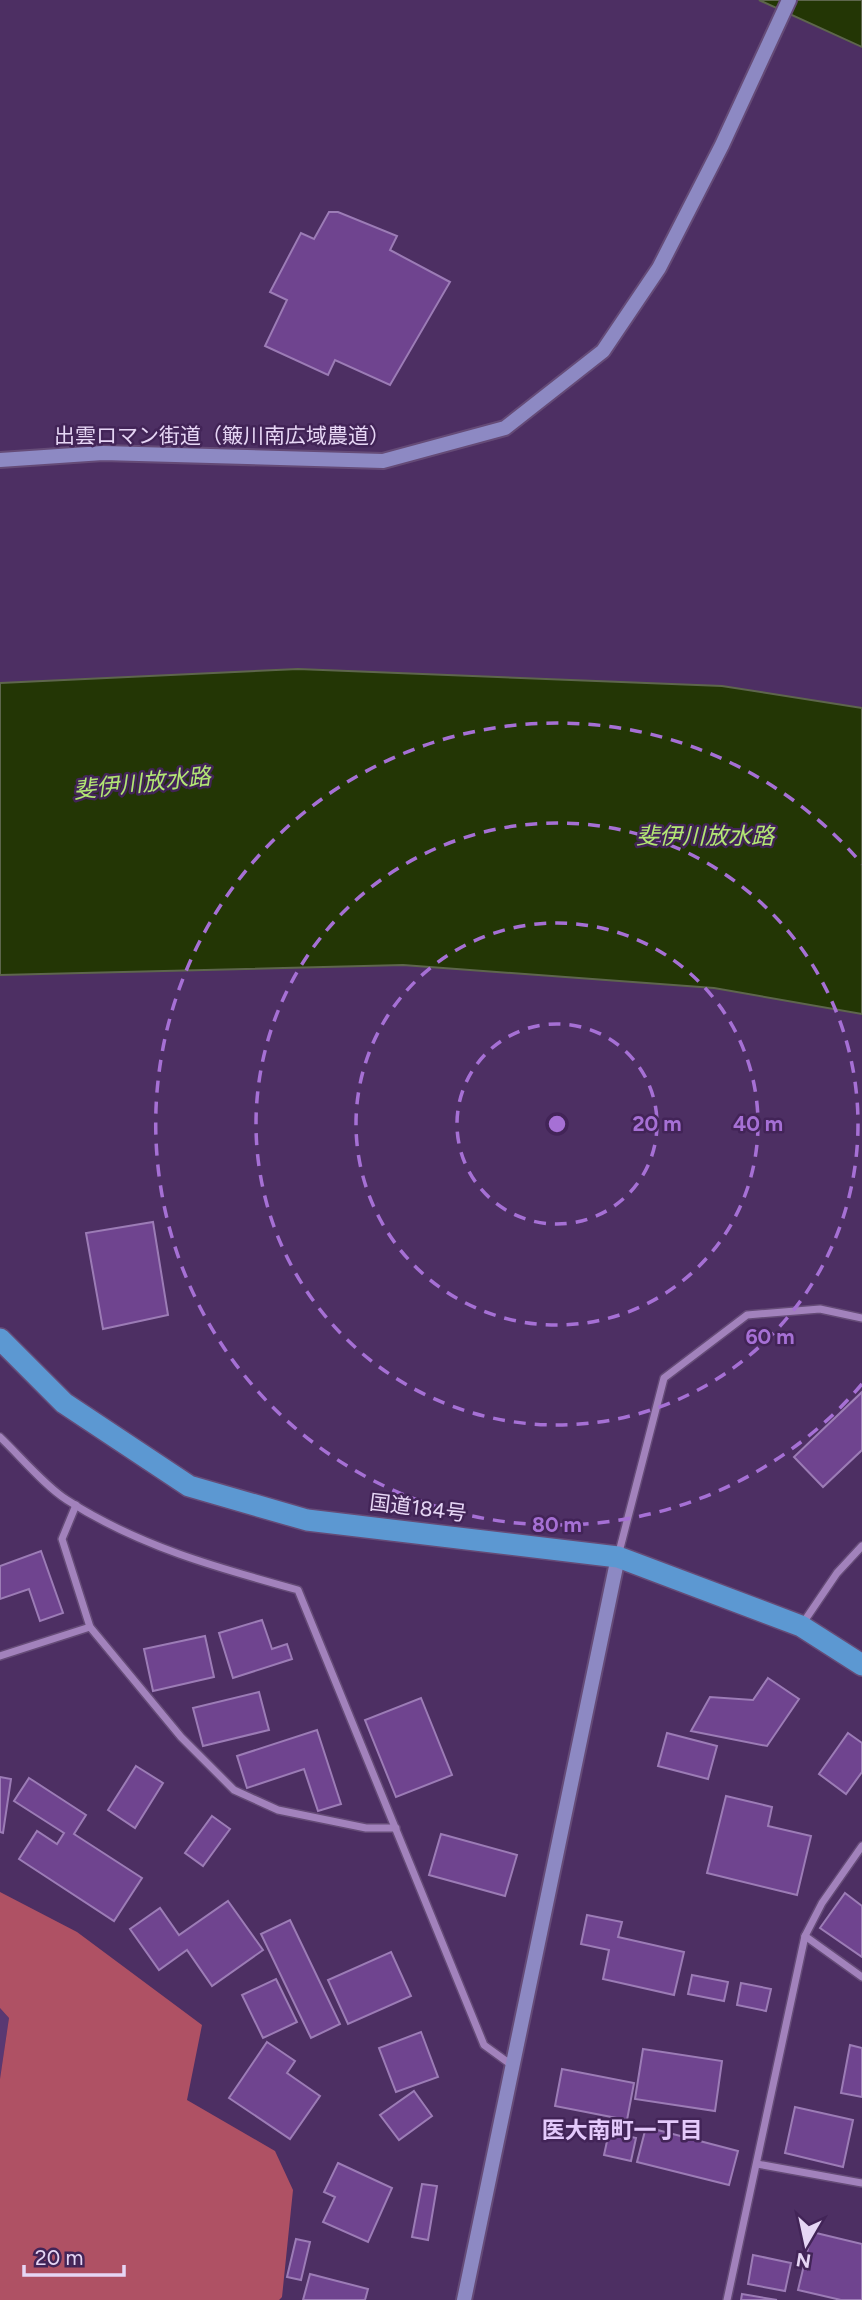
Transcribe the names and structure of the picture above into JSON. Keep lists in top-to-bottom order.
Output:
{
  "streets": {
    "highway": ["国道184号"],
    "street": ["出雲ロマン街道（簸川南広域農道）"]
  },
  "districts": ["医大南町一丁目"],
  "water": ["斐伊川放水路"],
  "scale_bar": "20 m",
  "north": "bottom",
  "rings": [
    "20 m",
    "40 m",
    "60 m",
    "80 m"
  ]
}
